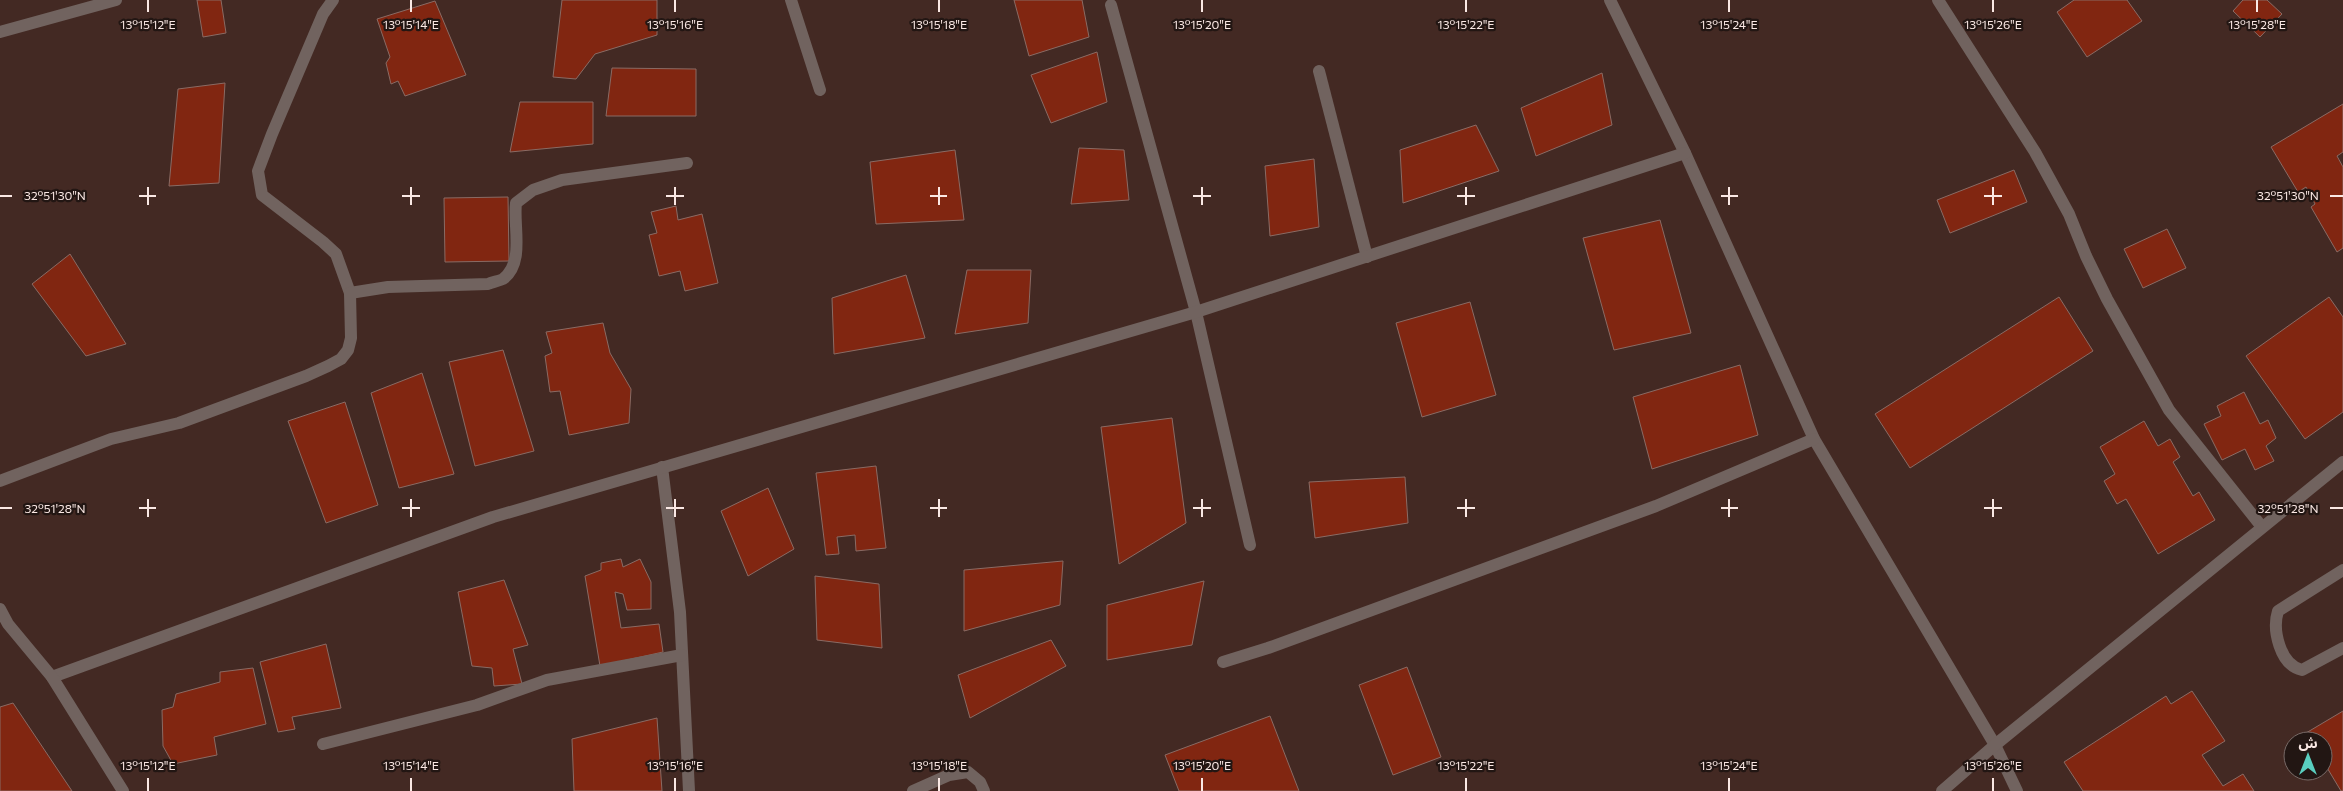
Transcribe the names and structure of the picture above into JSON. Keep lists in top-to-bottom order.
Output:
{
  "north": "top",
  "coordinates": [
    "13°15'12\"E",
    "13°15'14\"E",
    "13°15'16\"E",
    "13°15'18\"E",
    "13°15'20\"E",
    "13°15'22\"E",
    "13°15'24\"E",
    "13°15'26\"E",
    "13°15'28\"E",
    "32°51'30\"N",
    "32°51'28\"N"
  ]
}
